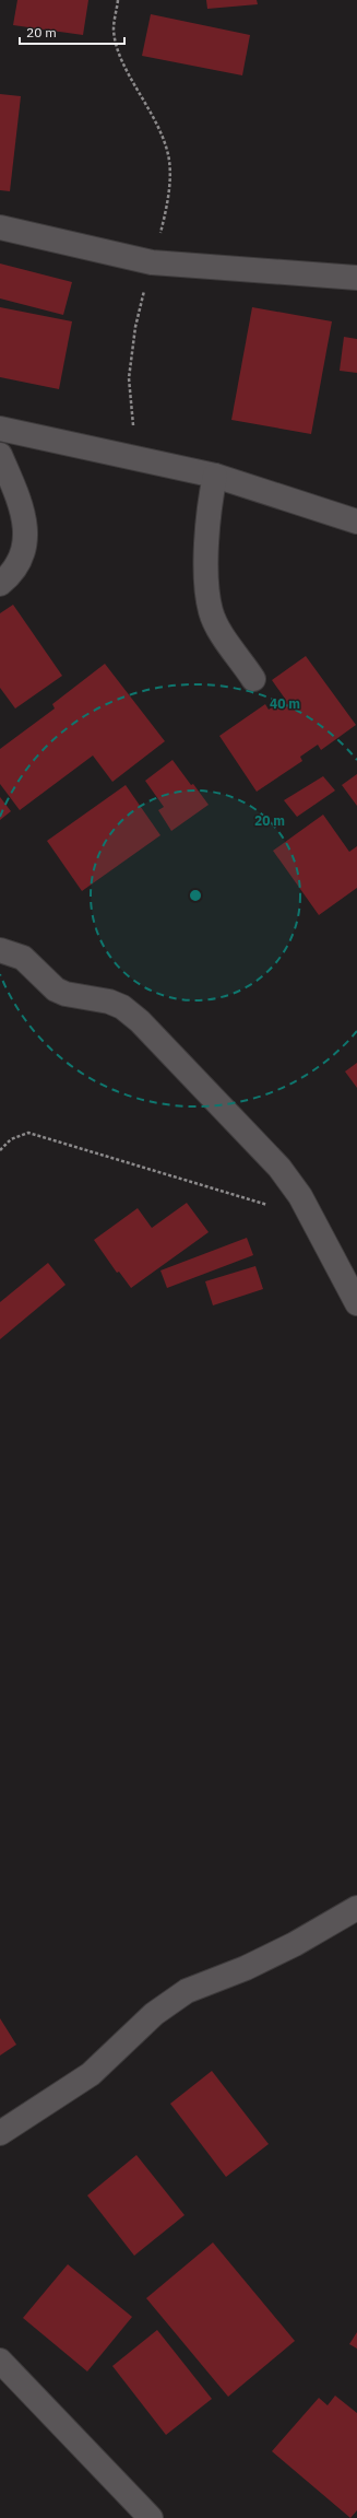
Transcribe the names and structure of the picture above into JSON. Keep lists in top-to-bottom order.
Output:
{
  "scale_bar": "20 m",
  "rings": ["40 m", "20 m"]
}
